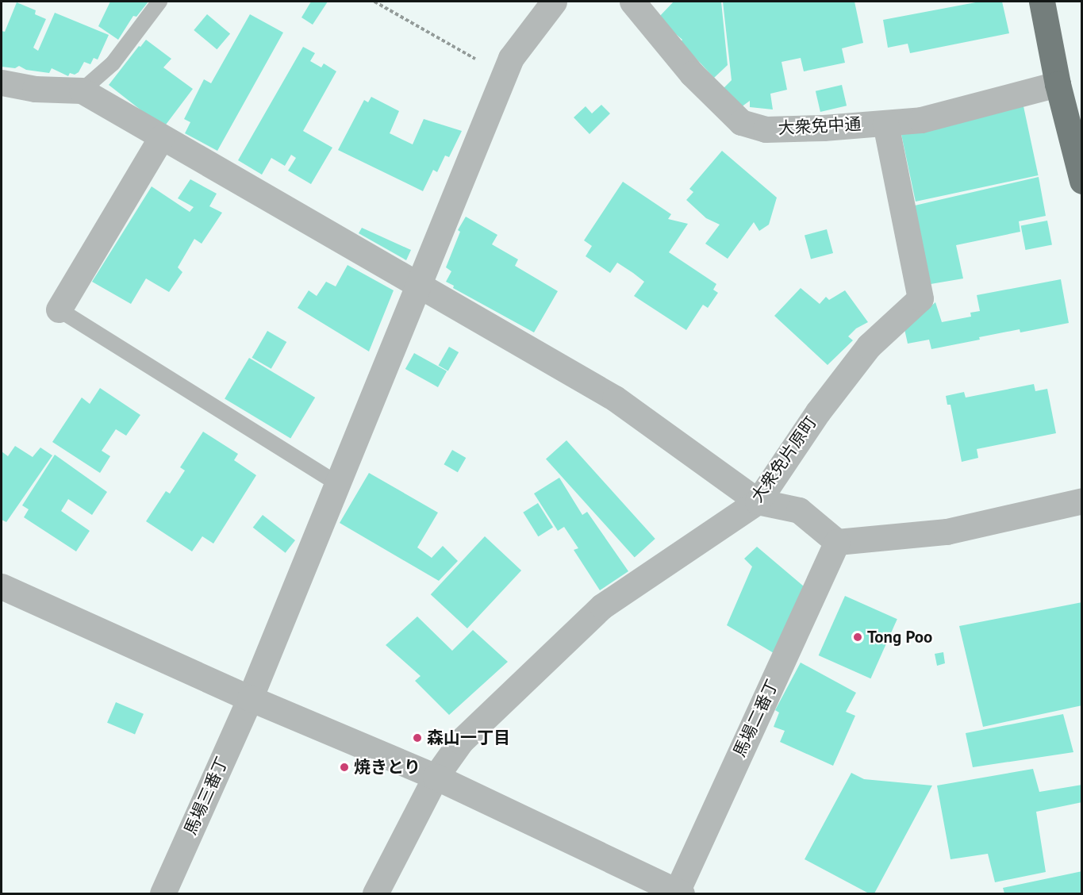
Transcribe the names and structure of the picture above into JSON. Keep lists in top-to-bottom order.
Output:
{
  "streets": {
    "street": [
      "大衆免中通",
      "大衆免片原町",
      "馬場二番丁",
      "馬場三番丁"
    ]
  },
  "crossings": [
    ["大衆免中通", "大衆免片原町"]
  ],
  "places": ["Tong Poo", "森山一丁目", "焼きとり"]
}
